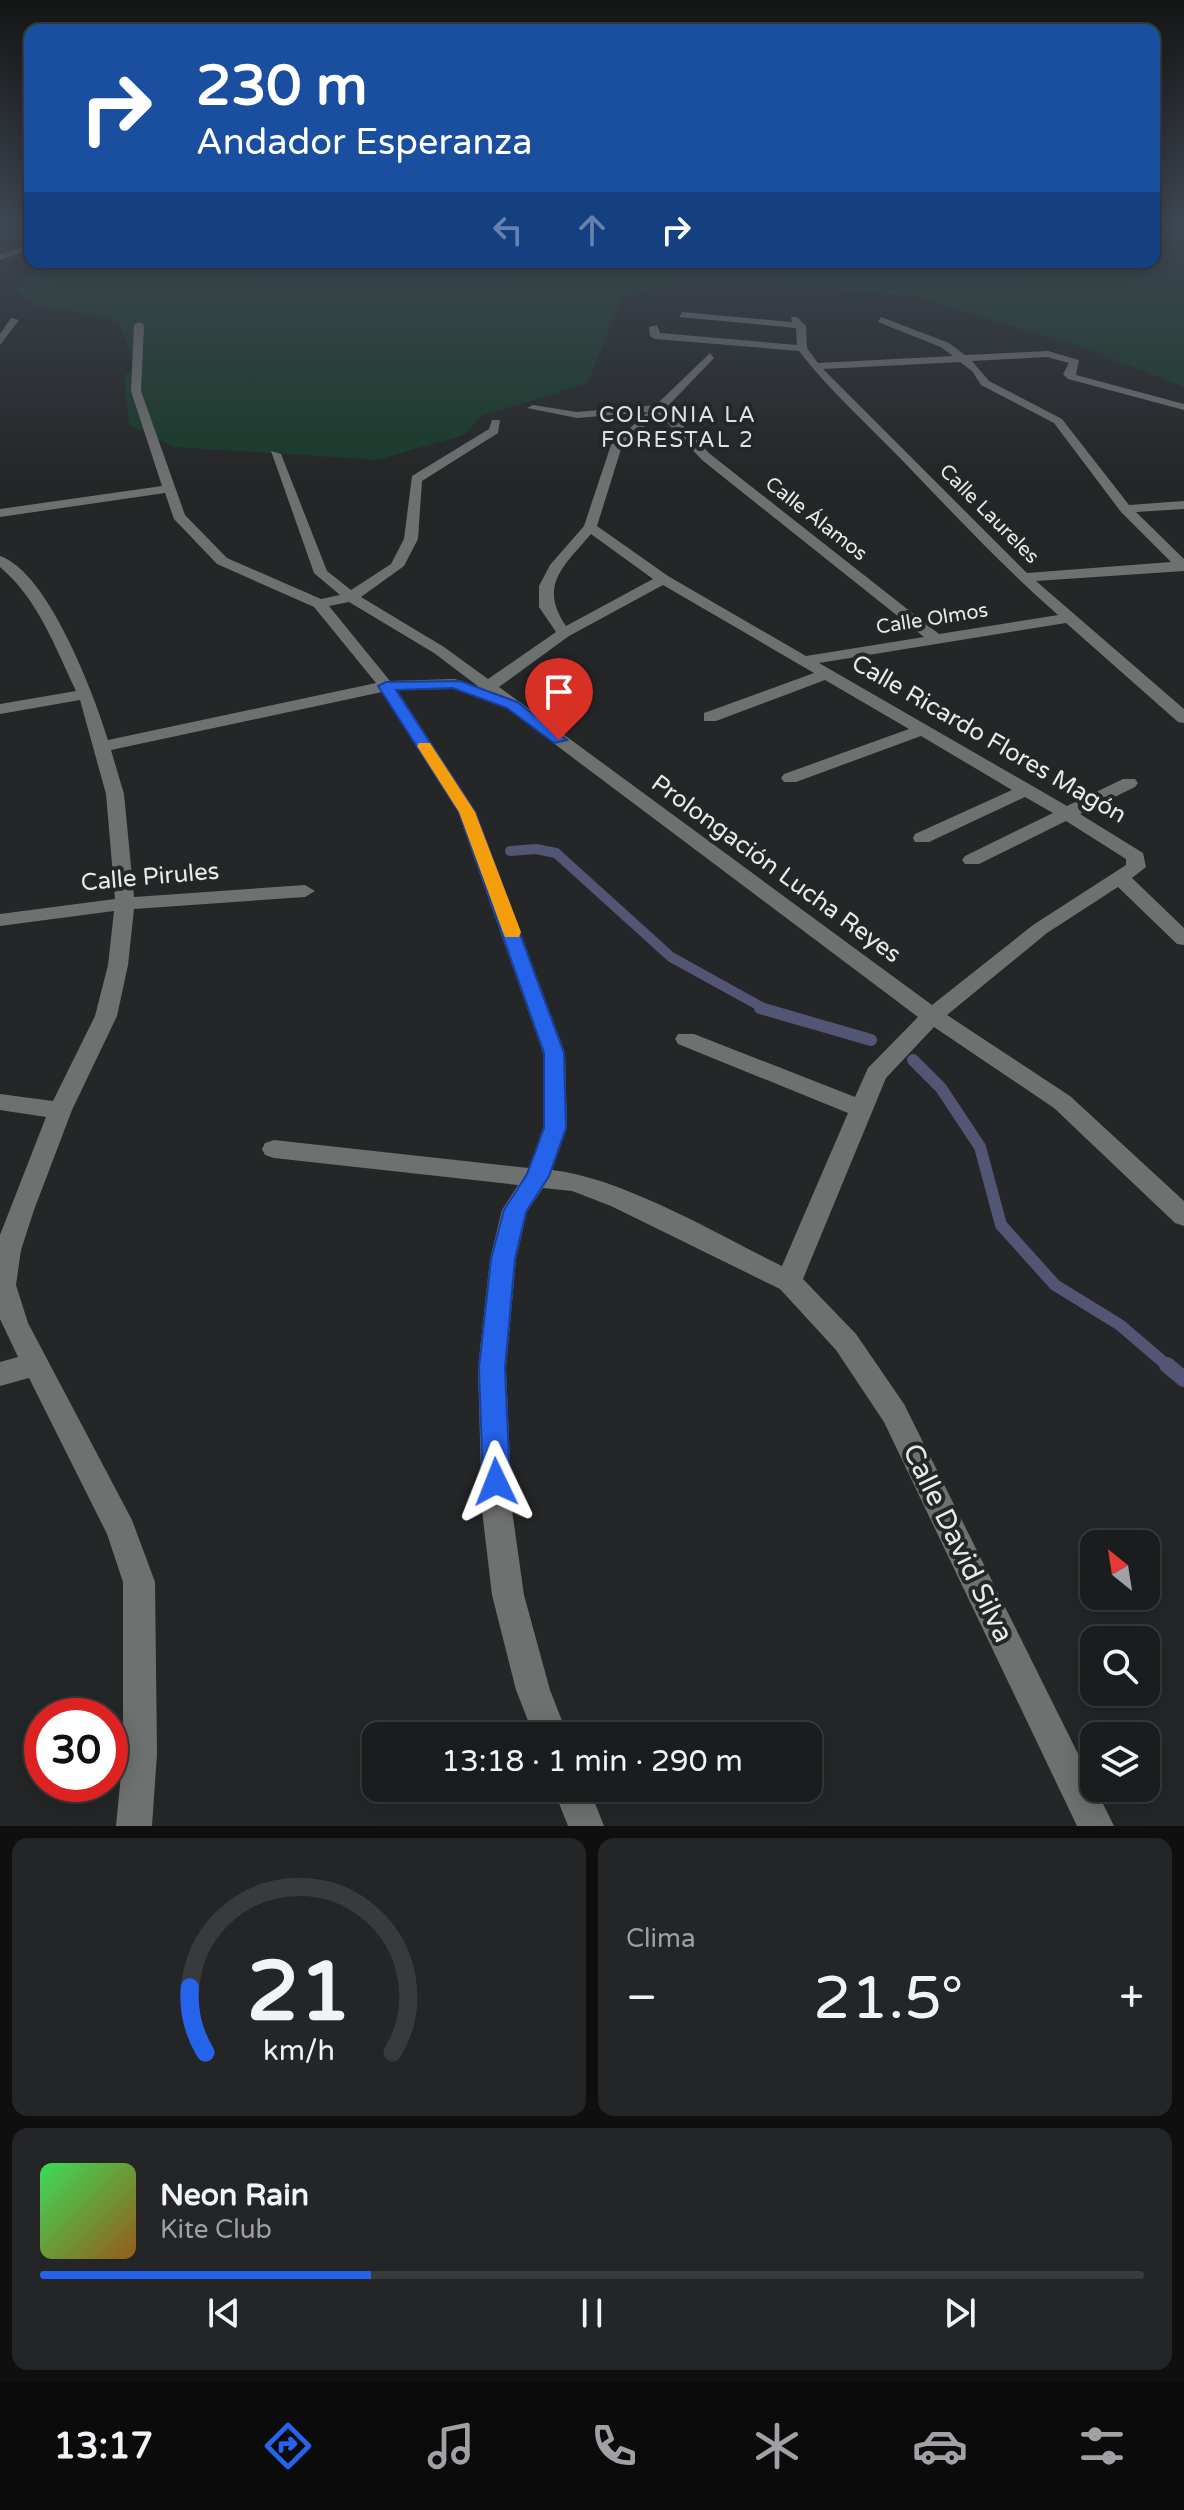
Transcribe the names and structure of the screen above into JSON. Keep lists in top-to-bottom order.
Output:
{
  "streets": {
    "street": [
      "Calle Laureles",
      "Calle Álamos",
      "Calle Olmos",
      "Calle Ricardo Flores Magón",
      "Prolongación Lucha Reyes",
      "Calle Pirules",
      "Calle David Silva"
    ]
  },
  "crossings": [
    ["Calle Laureles", "Calle Olmos"],
    ["Calle Álamos", "Calle Olmos"],
    ["Calle Olmos", "Calle Ricardo Flores Magón"]
  ],
  "districts": ["COLONIA LA FORESTAL 2"],
  "north": "top left",
  "page": {
    "turn": ["230 m", "Andador Esperanza"],
    "limit": "30",
    "trip": "13:18 · 1 min · 290 m",
    "tile": "Clima",
    "heat": ["−", "21.5°", "+"],
    "song": ["Neon Rain", "Kite Club"],
    "tabs": "13:17",
    "gauge": ["21", "km/h"]
  }
}
